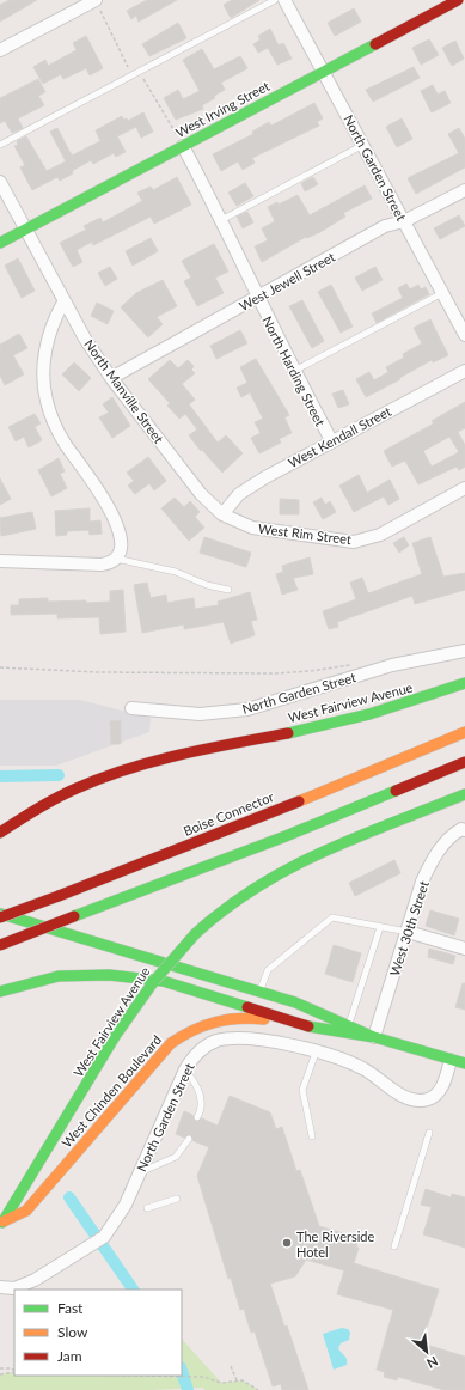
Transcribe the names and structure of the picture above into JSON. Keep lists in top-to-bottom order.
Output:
{
  "streets": {
    "main road": [
      "West Irving Street",
      "West Fairview Avenue",
      "Boise Connector",
      "West Chinden Boulevard"
    ],
    "street": [
      "North Garden Street",
      "West Jewell Street",
      "North Harding Street",
      "North Manville Street",
      "West Kendall Street",
      "West Rim Street",
      "West 30th Street"
    ]
  },
  "crossings": [
    ["West Irving Street", "North Garden Street"],
    ["West Irving Street", "North Harding Street"],
    ["West Irving Street", "North Manville Street"],
    ["North Garden Street", "West Jewell Street"],
    ["North Garden Street", "West Chinden Boulevard"],
    ["West Jewell Street", "North Harding Street"],
    ["West Jewell Street", "North Manville Street"],
    ["North Harding Street", "West Kendall Street"],
    ["North Manville Street", "West Kendall Street"],
    ["North Manville Street", "West Rim Street"],
    ["West Kendall Street", "West Rim Street"],
    ["West Fairview Avenue", "West Chinden Boulevard"],
    ["West 30th Street", "West Chinden Boulevard"]
  ],
  "places": ["The Riverside Hotel"],
  "legend": ["Fast", "Slow", "Jam"],
  "north": "bottom right"
}
